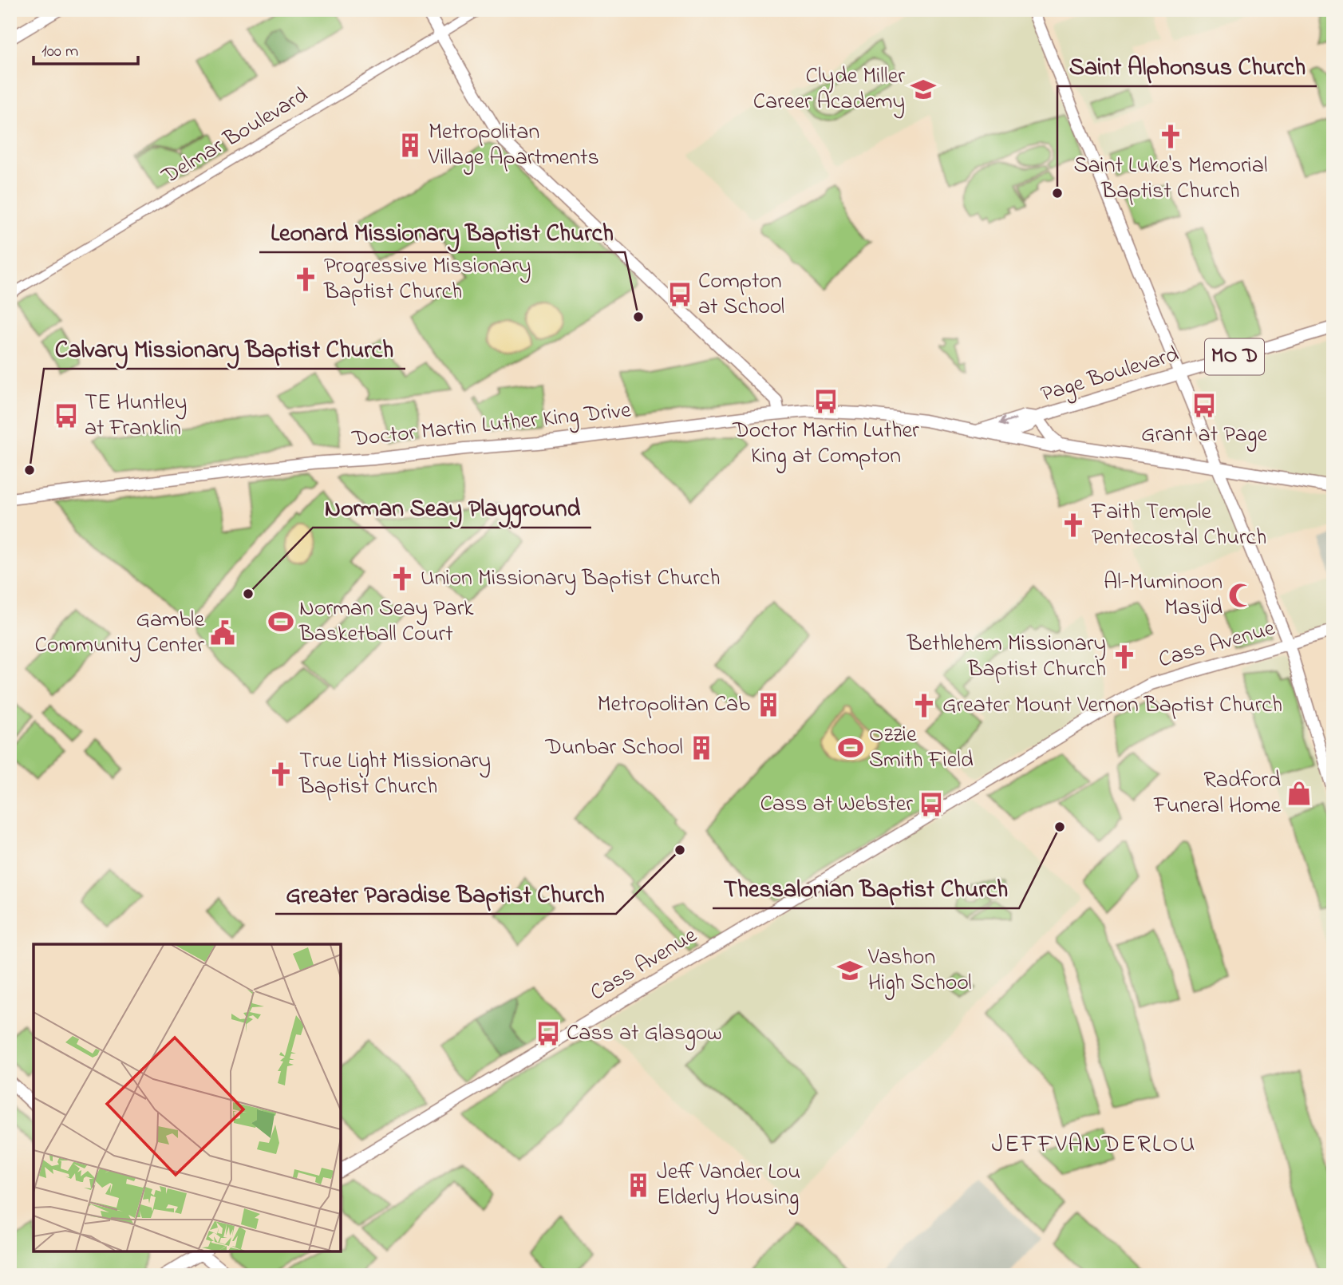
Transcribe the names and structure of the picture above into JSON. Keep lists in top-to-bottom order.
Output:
{
  "streets": {
    "main road": [
      "MO D",
      "Page Boulevard",
      "Doctor Martin Luther King Drive",
      "Cass Avenue"
    ],
    "street": ["Delmar Boulevard"]
  },
  "crossings": [
    ["Page Boulevard", "Doctor Martin Luther King Drive"]
  ],
  "districts": ["JEFFVANDERLOU"],
  "places": {
    "school or university": ["Clyde Miller Career Academy", "Vashon High School"],
    "church": [
      "Saint Luke's Memorial Baptist Church",
      "Progressive Missionary Baptist Church",
      "Faith Temple Pentecostal Church",
      "Union Missionary Baptist Church",
      "Bethlehem Missionary Baptist Church",
      "Greater Mount Vernon Baptist Church",
      "True Light Missionary Baptist Church"
    ],
    "building": [
      "Metropolitan Village Apartments",
      "Metropolitan Cab",
      "Dunbar School",
      "Jeff Vander Lou Elderly Housing"
    ],
    "other": [
      "Saint Alphonsus Church",
      "Leonard Missionary Baptist Church",
      "Calvary Missionary Baptist Church",
      "Norman Seay Playground",
      "Thessalonian Baptist Church",
      "Greater Paradise Baptist Church"
    ],
    "bus stop": [
      "Compton at School",
      "Doctor Martin Luther King at Compton",
      "Grant at Page",
      "TE Huntley at Franklin",
      "Cass at Webster",
      "Cass at Glasgow"
    ],
    "mosque": ["Al-Muminoon Masjid"],
    "sports": ["Norman Seay Park Basketball Court", "Ozzie Smith Field"],
    "public building": ["Gamble Community Center"],
    "shop": ["Radford Funeral Home"]
  },
  "scale_bar": "100 m"
}
